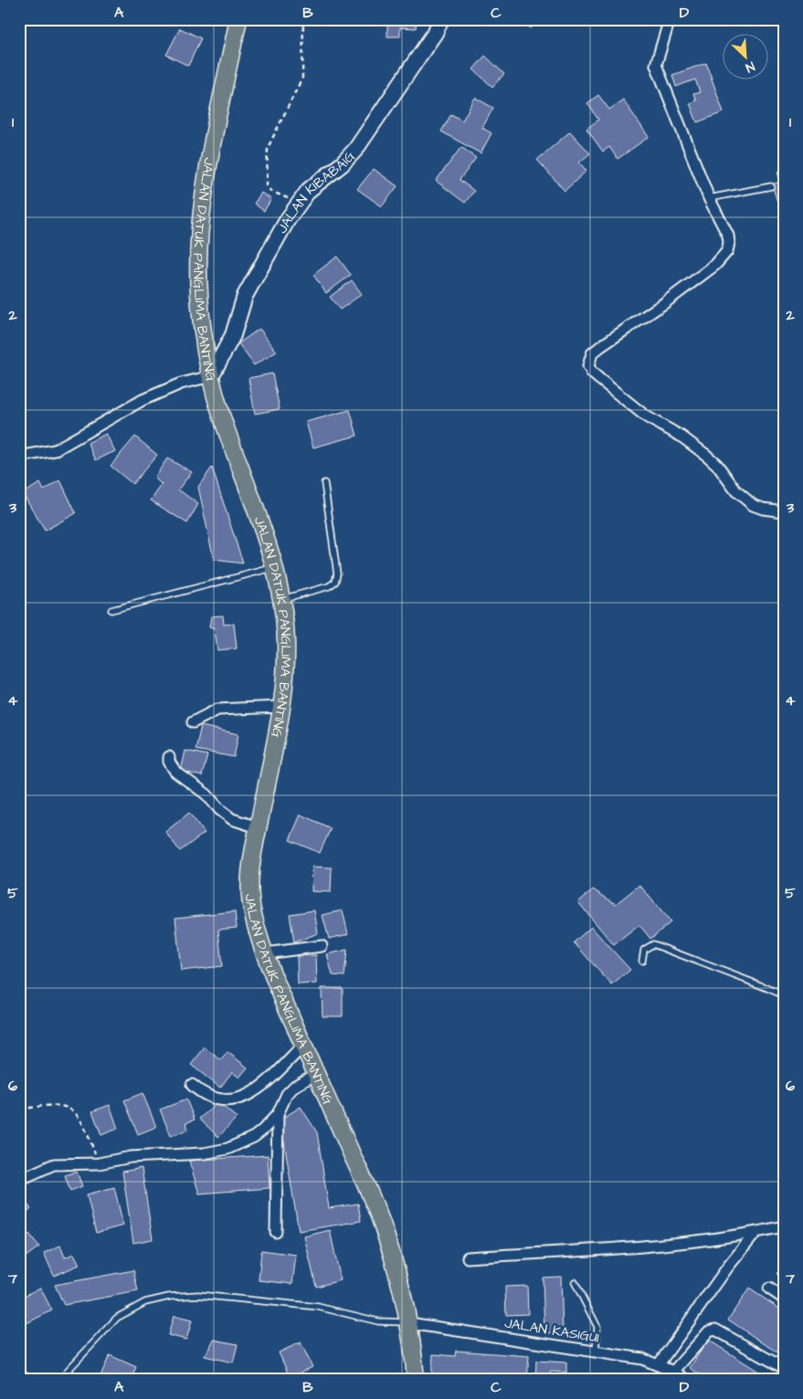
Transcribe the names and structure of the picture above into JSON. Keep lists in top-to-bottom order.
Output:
{
  "streets": {
    "main road": ["JALAN DATUK PANGLIMA BANTING"],
    "street": ["JALAN KIBABAIG", "JALAN KASIGUI"]
  },
  "crossings": [
    ["JALAN KIBABAIG", "JALAN DATUK PANGLIMA BANTING"],
    ["JALAN DATUK PANGLIMA BANTING", "JALAN KASIGUI"]
  ],
  "north": "bottom right",
  "grid": {
    "columns": [
      "A",
      "B",
      "C",
      "D"
    ],
    "rows": [
      "1",
      "2",
      "3",
      "4",
      "5",
      "6",
      "7"
    ]
  }
}
